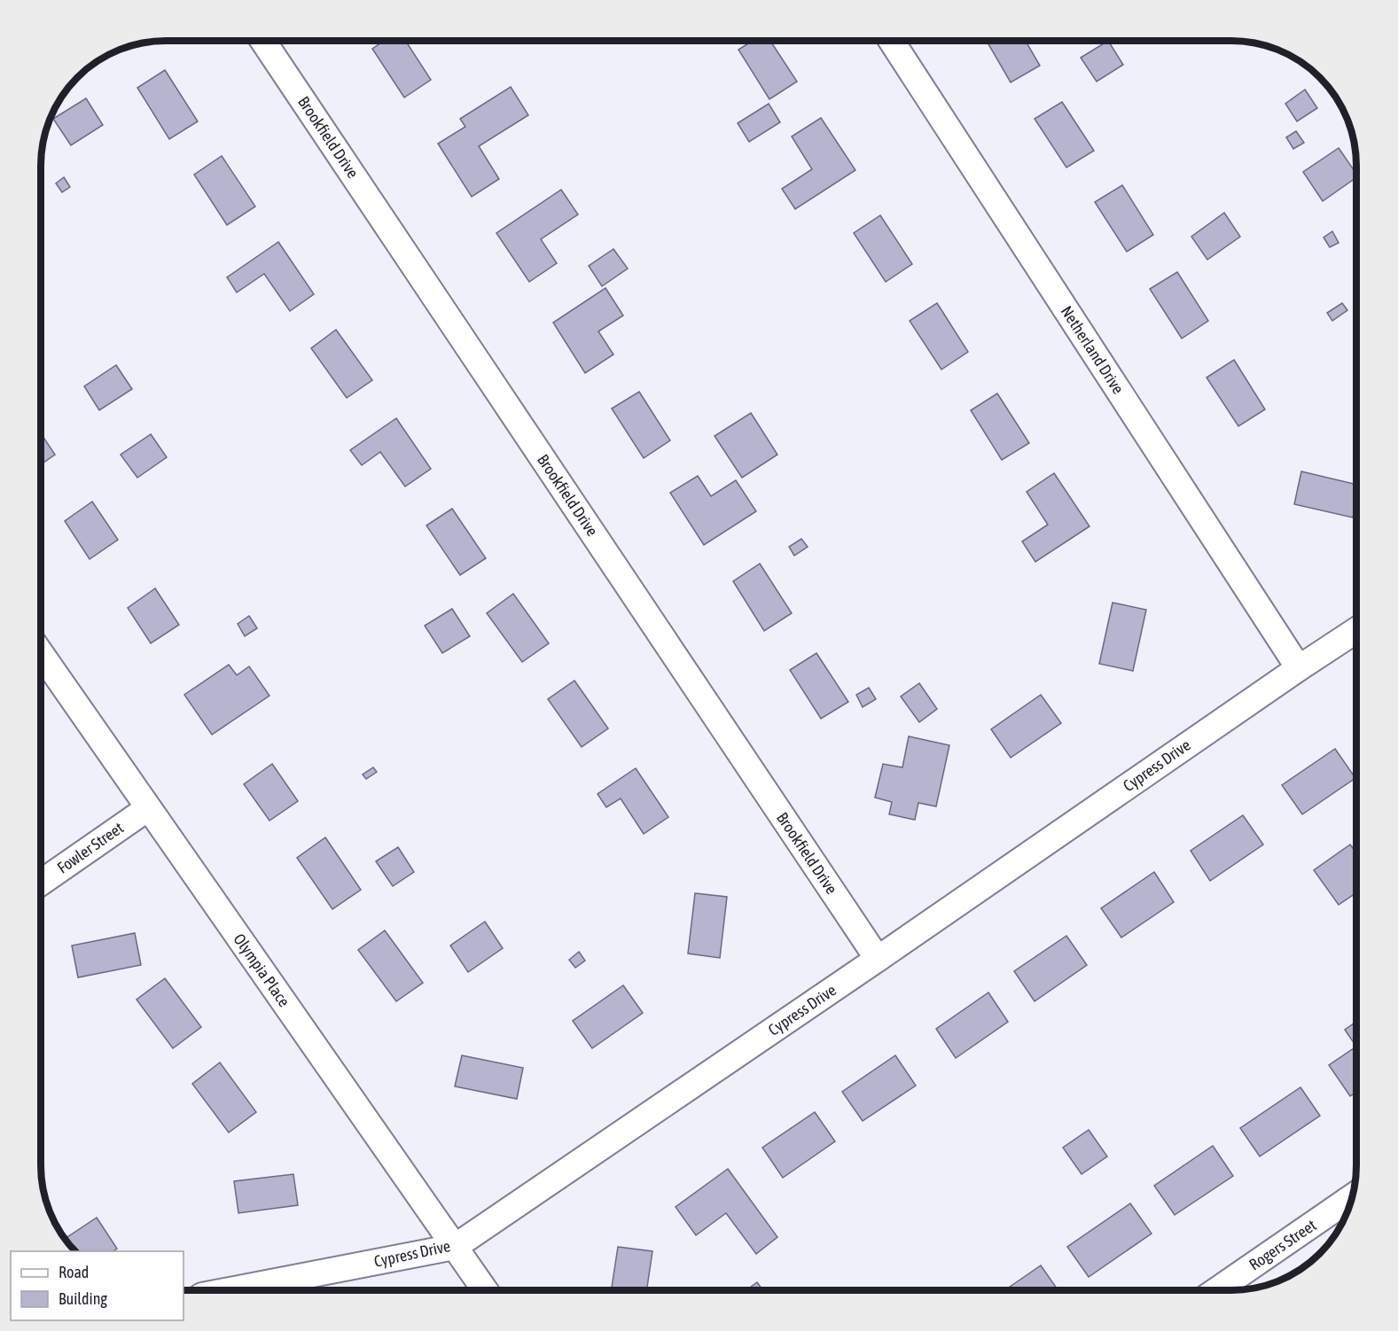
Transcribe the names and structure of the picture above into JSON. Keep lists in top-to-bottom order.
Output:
{
  "streets": {
    "street": [
      "Brookfield Drive",
      "Netherland Drive",
      "Cypress Drive",
      "Fowler Street",
      "Olympia Place",
      "Rogers Street"
    ]
  },
  "crossings": [
    ["Brookfield Drive", "Cypress Drive"],
    ["Netherland Drive", "Cypress Drive"],
    ["Cypress Drive", "Olympia Place"],
    ["Fowler Street", "Olympia Place"]
  ],
  "legend": ["Road", "Building"]
}
